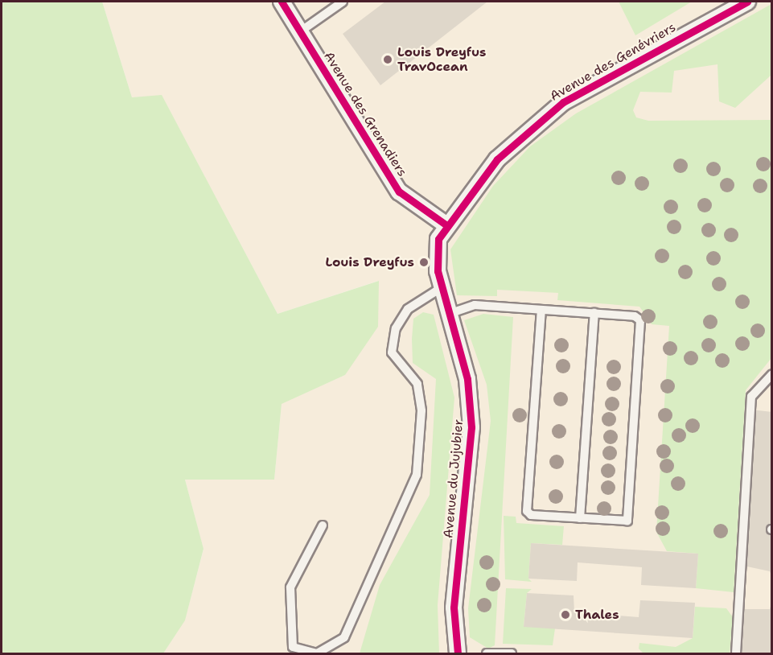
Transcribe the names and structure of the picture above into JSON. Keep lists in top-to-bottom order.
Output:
{
  "streets": {
    "street": ["Avenue des Genévriers", "Avenue des Grenadiers", "Avenue du Jujubier"]
  },
  "crossings": [
    ["Avenue des Genévriers", "Avenue des Grenadiers"],
    ["Avenue des Genévriers", "Avenue du Jujubier"],
    ["Avenue des Grenadiers", "Avenue du Jujubier"]
  ],
  "places": ["Louis Dreyfus TravOcean", "Louis Dreyfus", "Thales"]
}
